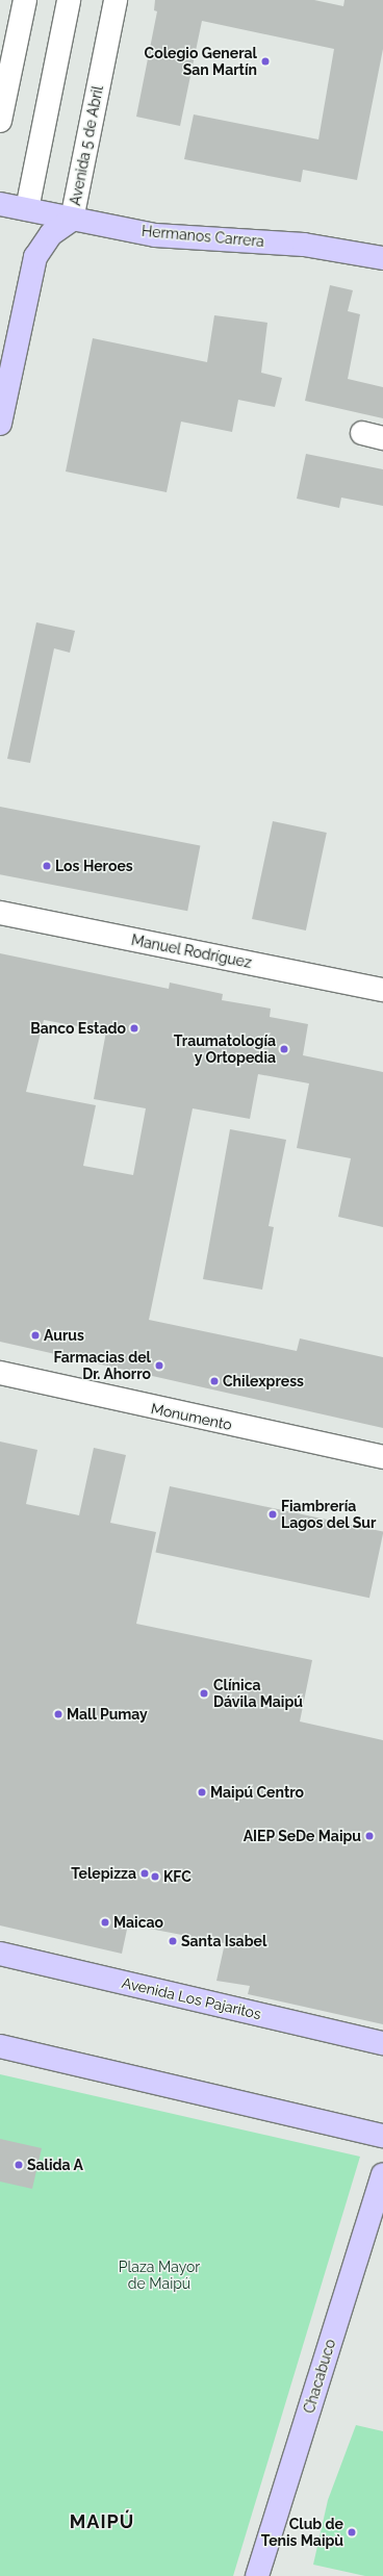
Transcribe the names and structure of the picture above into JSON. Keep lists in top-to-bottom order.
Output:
{
  "streets": {
    "main road": [
      "Avenida 5 de Abril",
      "Hermanos Carrera",
      "Avenida Los Pajaritos",
      "Chacabuco"
    ],
    "street": ["Manuel Rodríguez", "Monumento"]
  },
  "crossings": [
    ["Avenida 5 de Abril", "Hermanos Carrera"]
  ],
  "districts": ["MAIPÚ"],
  "parks": ["Plaza Mayor de Maipú"],
  "places": [
    "Colegio General San Martín",
    "Los Heroes",
    "Banco Estado",
    "Traumatología y Ortopedia",
    "Aurus",
    "Farmacias del Dr. Ahorro",
    "Chilexpress",
    "Fiambrería Lagos del Sur",
    "Clínica Dávila Maipú",
    "Mall Pumay",
    "Maipú Centro",
    "AIEP SeDe Maipu",
    "Telepizza",
    "KFC",
    "Maicao",
    "Santa Isabel",
    "Salida A",
    "Club de Tenis Maipù"
  ]
}
